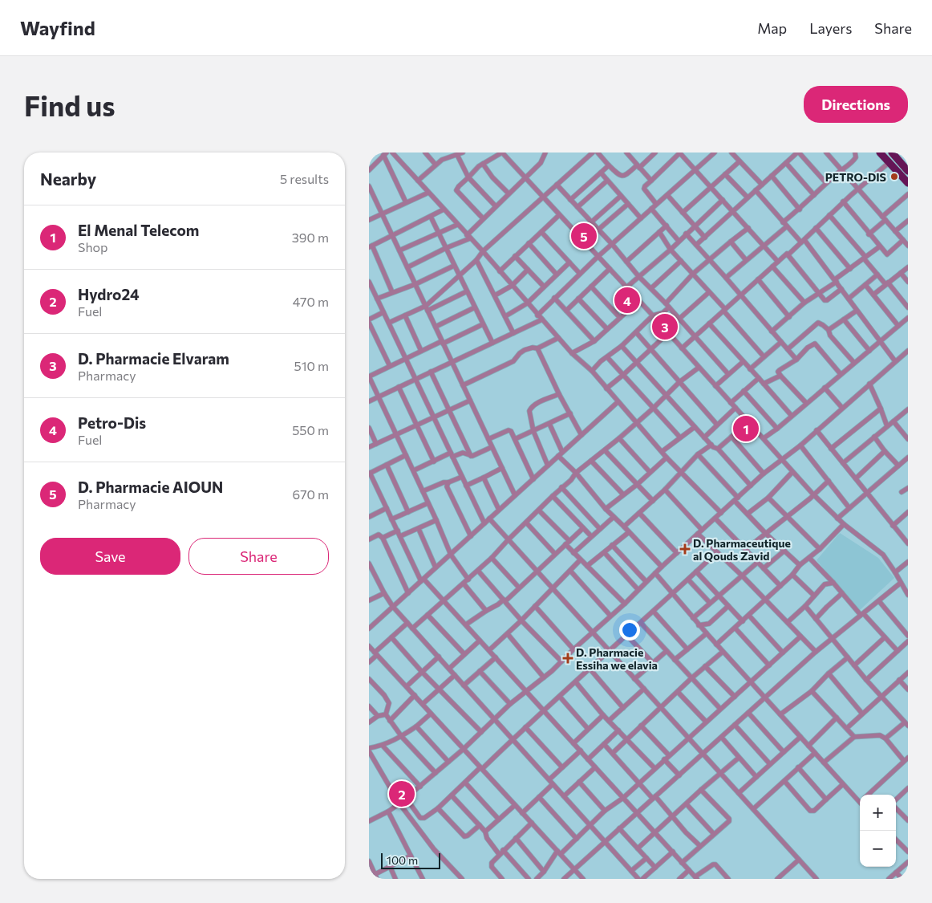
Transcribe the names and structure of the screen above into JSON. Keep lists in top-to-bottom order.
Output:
{
  "places": {
    "other": ["PETRO-DIS"],
    "health": ["D. Pharmaceutique al Qouds Zavid", "D. Pharmacie Essiha we elavia"]
  },
  "scale_bar": "100 m",
  "page": {
    "header": "Wayfind",
    "nav": ["Map", "Layers", "Share"],
    "buttons": [
      "Directions",
      ["Save", "Share"]
    ],
    "title": "Find us",
    "heading": ["Nearby", "5 results"],
    "list": [
      {
        "mark": "1",
        "name": "El Menal Telecom",
        "note": "Shop",
        "value": "390 m"
      },
      {
        "mark": "2",
        "name": "Hydro24",
        "note": "Fuel",
        "value": "470 m"
      },
      {
        "mark": "3",
        "name": "D. Pharmacie Elvaram",
        "note": "Pharmacy",
        "value": "510 m"
      },
      {
        "mark": "4",
        "name": "Petro-Dis",
        "note": "Fuel",
        "value": "550 m"
      },
      {
        "mark": "5",
        "name": "D. Pharmacie AIOUN",
        "note": "Pharmacy",
        "value": "670 m"
      }
    ],
    "pins": [
      "5",
      "4",
      "3",
      "1",
      "2"
    ],
    "map_buttons": ["+", "−"],
    "scale": "100 m"
  }
}
